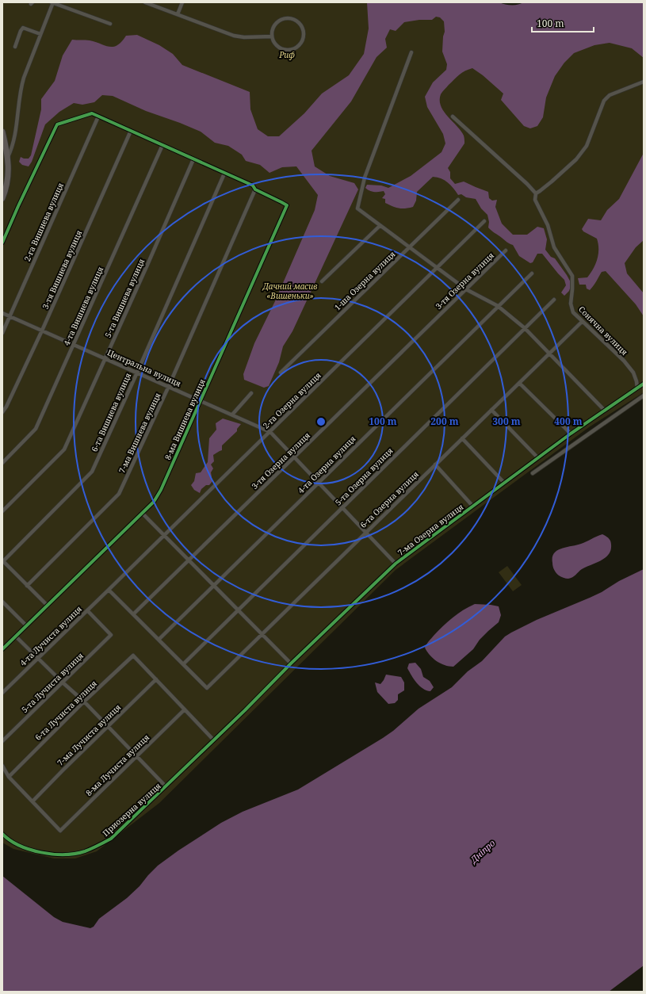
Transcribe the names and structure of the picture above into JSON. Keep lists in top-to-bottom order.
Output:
{
  "streets": {
    "street": [
      "2-га Вишнева вулиця",
      "3-тя Вишнева вулиця",
      "1-ша Озерна вулиця",
      "3-тя Озерна вулиця",
      "5-та Вишнева вулиця",
      "4-та Вишнева вулиця",
      "Сонячна вулиця",
      "Центральна вулиця",
      "2-га Озерна вулиця",
      "6-та Вишнева вулиця",
      "8-ма Вишнева вулиця",
      "7-ма Вишнева вулиця",
      "4-та Озерна вулиця",
      "5-та Озерна вулиця",
      "6-та Озерна вулиця",
      "7-ма Озерна вулиця",
      "4-та Лучиста вулиця",
      "5-та Лучиста вулиця",
      "6-та Лучиста вулиця",
      "7-ма Лучиста вулиця",
      "8-ма Лучиста вулиця",
      "Приозерна вулиця"
    ]
  },
  "crossings": [
    ["2-га Вишнева вулиця", "Центральна вулиця"],
    ["3-тя Вишнева вулиця", "Центральна вулиця"],
    ["3-тя Озерна вулиця", "Центральна вулиця"],
    ["5-та Вишнева вулиця", "Центральна вулиця"],
    ["4-та Вишнева вулиця", "Центральна вулиця"],
    ["Сонячна вулиця", "6-та Озерна вулиця"],
    ["Сонячна вулиця", "7-ма Озерна вулиця"],
    ["Центральна вулиця", "2-га Озерна вулиця"],
    ["Центральна вулиця", "6-та Вишнева вулиця"],
    ["Центральна вулиця", "8-ма Вишнева вулиця"],
    ["Центральна вулиця", "7-ма Вишнева вулиця"],
    ["Центральна вулиця", "4-та Озерна вулиця"],
    ["Центральна вулиця", "5-та Озерна вулиця"],
    ["Центральна вулиця", "6-та Озерна вулиця"],
    ["Центральна вулиця", "7-ма Озерна вулиця"],
    ["2-га Озерна вулиця", "4-та Лучиста вулиця"],
    ["8-ма Вишнева вулиця", "7-ма Вишнева вулиця"],
    ["5-та Озерна вулиця", "6-та Озерна вулиця"],
    ["7-ма Озерна вулиця", "Приозерна вулиця"],
    ["4-та Лучиста вулиця", "5-та Лучиста вулиця"],
    ["6-та Лучиста вулиця", "7-ма Лучиста вулиця"],
    ["7-ма Лучиста вулиця", "8-ма Лучиста вулиця"]
  ],
  "water": ["Дніпро"],
  "parks": ["Риф", "Дачний масив «Вишеньки»"],
  "scale_bar": "100 m",
  "rings": [
    "100 m",
    "200 m",
    "300 m",
    "400 m"
  ]
}
